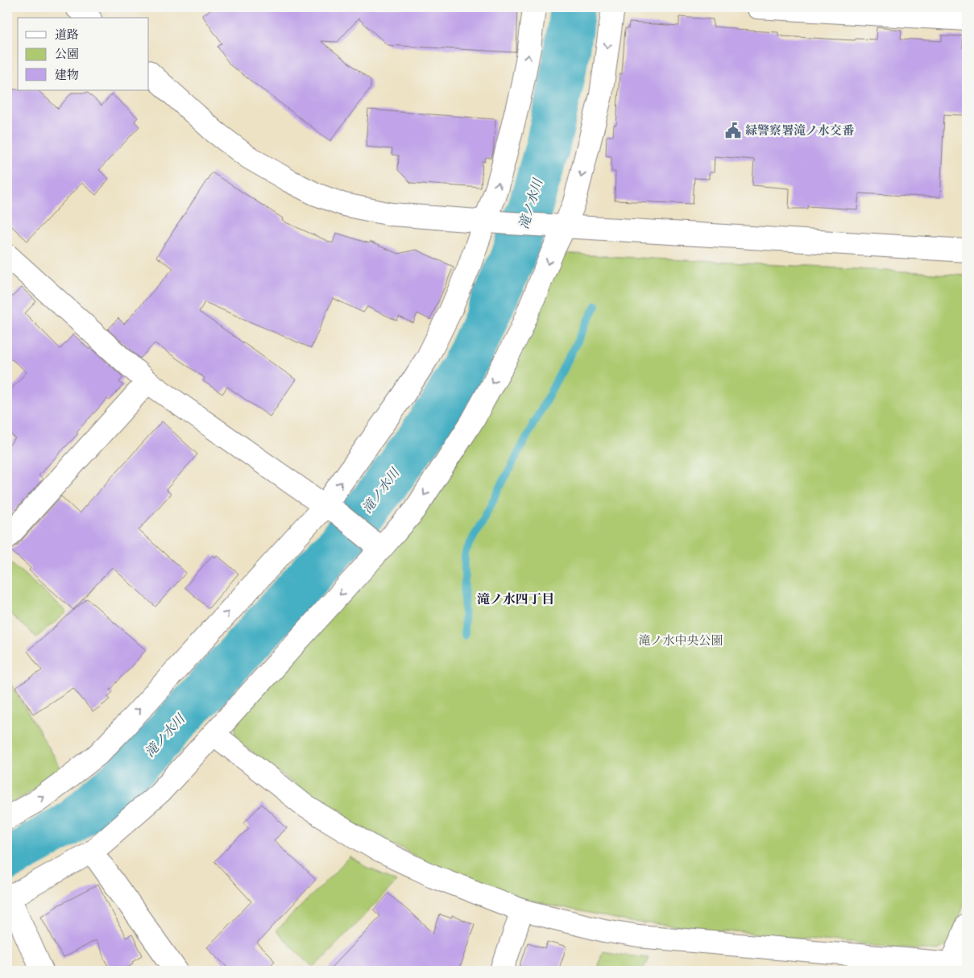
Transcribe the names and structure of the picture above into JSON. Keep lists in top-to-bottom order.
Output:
{
  "districts": ["滝ノ水四丁目"],
  "water": ["滝ノ水川"],
  "parks": ["滝ノ水中央公園"],
  "places": {
    "public building": ["緑警察署滝ノ水交番"]
  },
  "legend": ["道路", "公園", "建物"]
}
